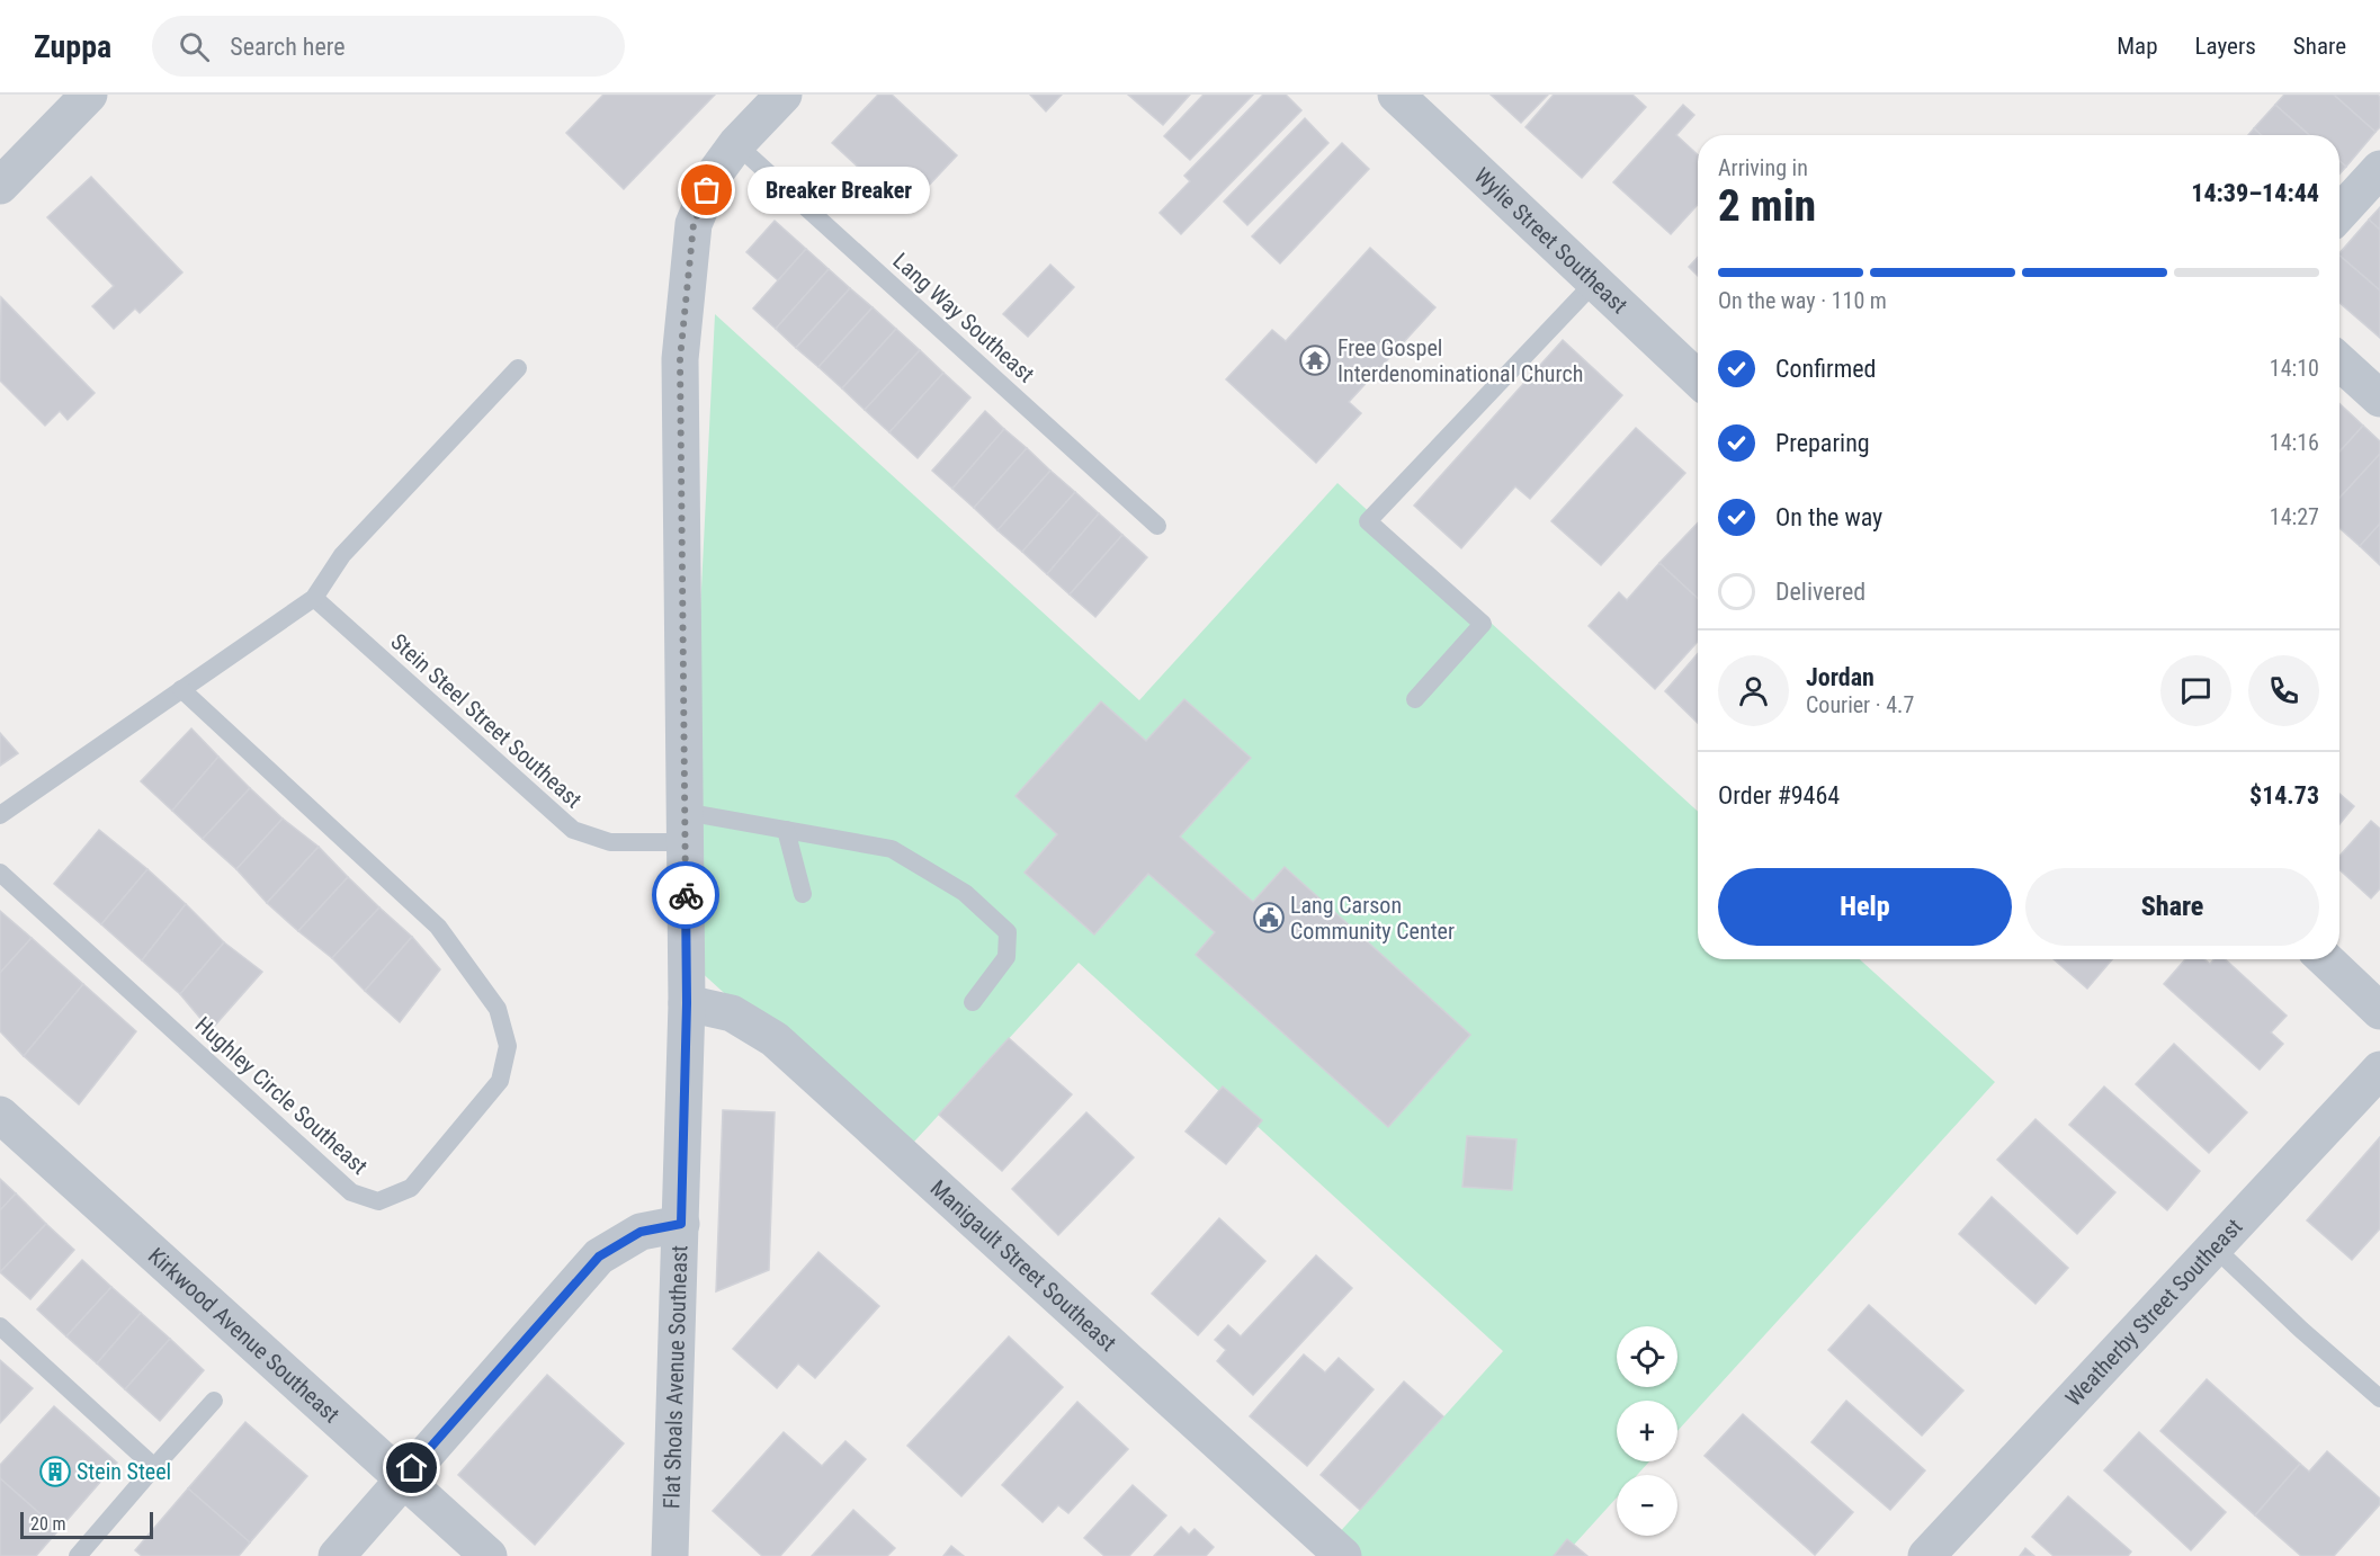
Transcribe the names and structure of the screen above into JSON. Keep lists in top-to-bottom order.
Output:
{
  "streets": {
    "street": [
      "Wylie Street Southeast",
      "Manigault Street Southeast",
      "Weatherby Street Southeast",
      "Kirkwood Avenue Southeast",
      "Flat Shoals Avenue Southeast"
    ],
    "lane": ["Lang Way Southeast", "Stein Steel Street Southeast", "Hughley Circle Southeast"]
  },
  "crossings": [
    ["Lang Way Southeast", "Flat Shoals Avenue Southeast"],
    ["Stein Steel Street Southeast", "Flat Shoals Avenue Southeast"],
    ["Manigault Street Southeast", "Flat Shoals Avenue Southeast"]
  ],
  "places": {
    "other": ["Breaker Breaker"],
    "temple": ["Free Gospel Interdenominational Church"],
    "public building": ["Lang Carson Community Center"],
    "building": ["Stein Steel"]
  },
  "scale_bar": "20 m",
  "page": {
    "header": "Zuppa",
    "search": "Search here",
    "nav": ["Map", "Layers", "Share"],
    "heading": ["2 min", "Arriving in", "14:39–14:44"],
    "panel": [
      "Jordan",
      "Courier · 4.7",
      "Order #9464",
      "$14.73"
    ],
    "bubble": "Breaker Breaker",
    "bar": "On the way · 110 m",
    "list": [
      ["Confirmed", "14:10"],
      ["Preparing", "14:16"],
      ["On the way", "14:27"],
      "Delivered"
    ],
    "buttons": ["Help", "Share"],
    "map_buttons": ["+", "−"],
    "scale": "20 m"
  }
}
